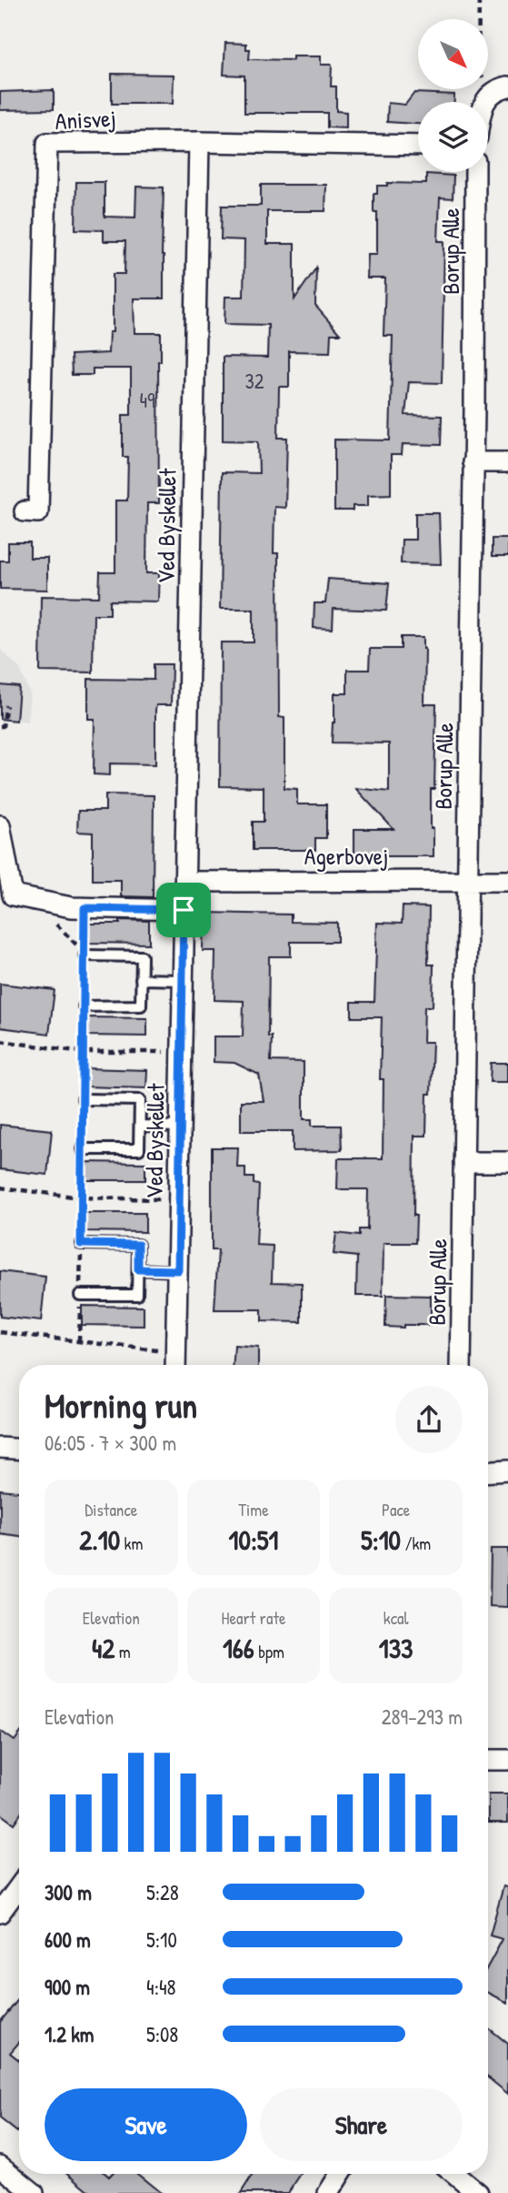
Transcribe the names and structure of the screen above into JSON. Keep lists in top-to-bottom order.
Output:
{
  "streets": {
    "street": [
      "Anisvej",
      "Borup Alle",
      "Ved Byskellet",
      "Agerbovej"
    ]
  },
  "crossings": [
    ["Anisvej", "Ved Byskellet"],
    ["Borup Alle", "Agerbovej"],
    ["Ved Byskellet", "Agerbovej"]
  ],
  "house_numbers": ["32", "49"],
  "north": "bottom right",
  "page": {
    "heading": ["Morning run", "06:05 · 7 × 300 m"],
    "stats": [
      ["Distance", "2.10 km"],
      ["Time", "10:51"],
      ["Pace", "5:10 /km"],
      ["Elevation", "42 m"],
      ["Heart rate", "166 bpm"],
      ["kcal", "133"]
    ],
    "chart": ["Elevation", "289–293 m"],
    "list": [
      {
        "name": "300 m",
        "note": "5:28"
      },
      {
        "name": "600 m",
        "note": "5:10"
      },
      {
        "name": "900 m",
        "note": "4:48"
      },
      {
        "name": "1.2 km",
        "note": "5:08"
      }
    ],
    "buttons": ["Save", "Share"]
  }
}
